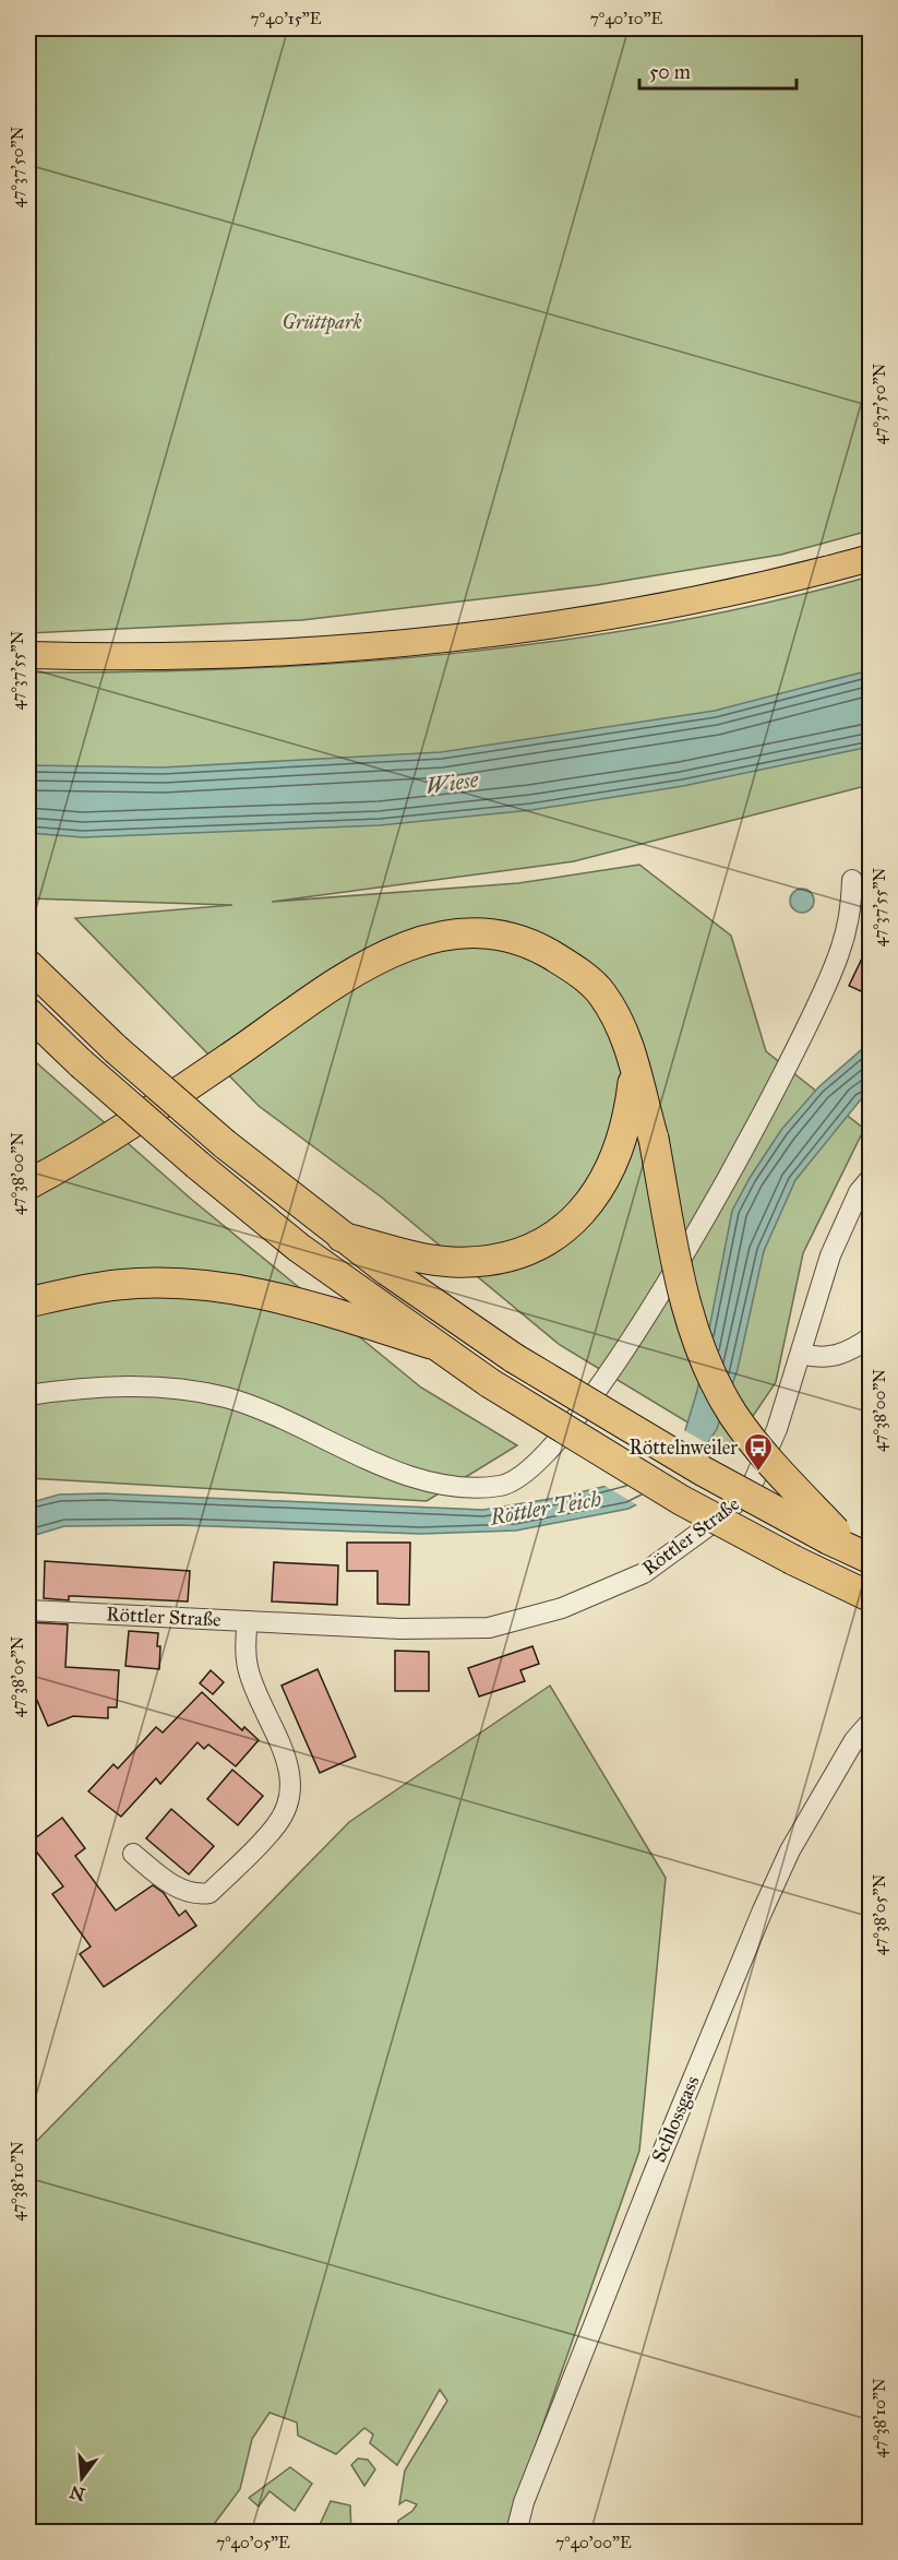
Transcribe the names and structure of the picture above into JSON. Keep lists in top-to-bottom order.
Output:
{
  "streets": {
    "street": ["Röttler Straße", "Schlossgass"]
  },
  "water": ["Wiese", "Röttler Teich"],
  "parks": ["Grüttpark"],
  "places": {
    "bus stop": ["Röttelnweiler"]
  },
  "scale_bar": "50 m",
  "north": "bottom",
  "coordinates": [
    "7°40'15\"E",
    "7°40'10\"E",
    "47°37'50\"N",
    "47°37'55\"N",
    "47°38'00\"N",
    "47°38'05\"N",
    "47°38'10\"N",
    "7°40'05\"E",
    "7°40'00\"E"
  ]
}
